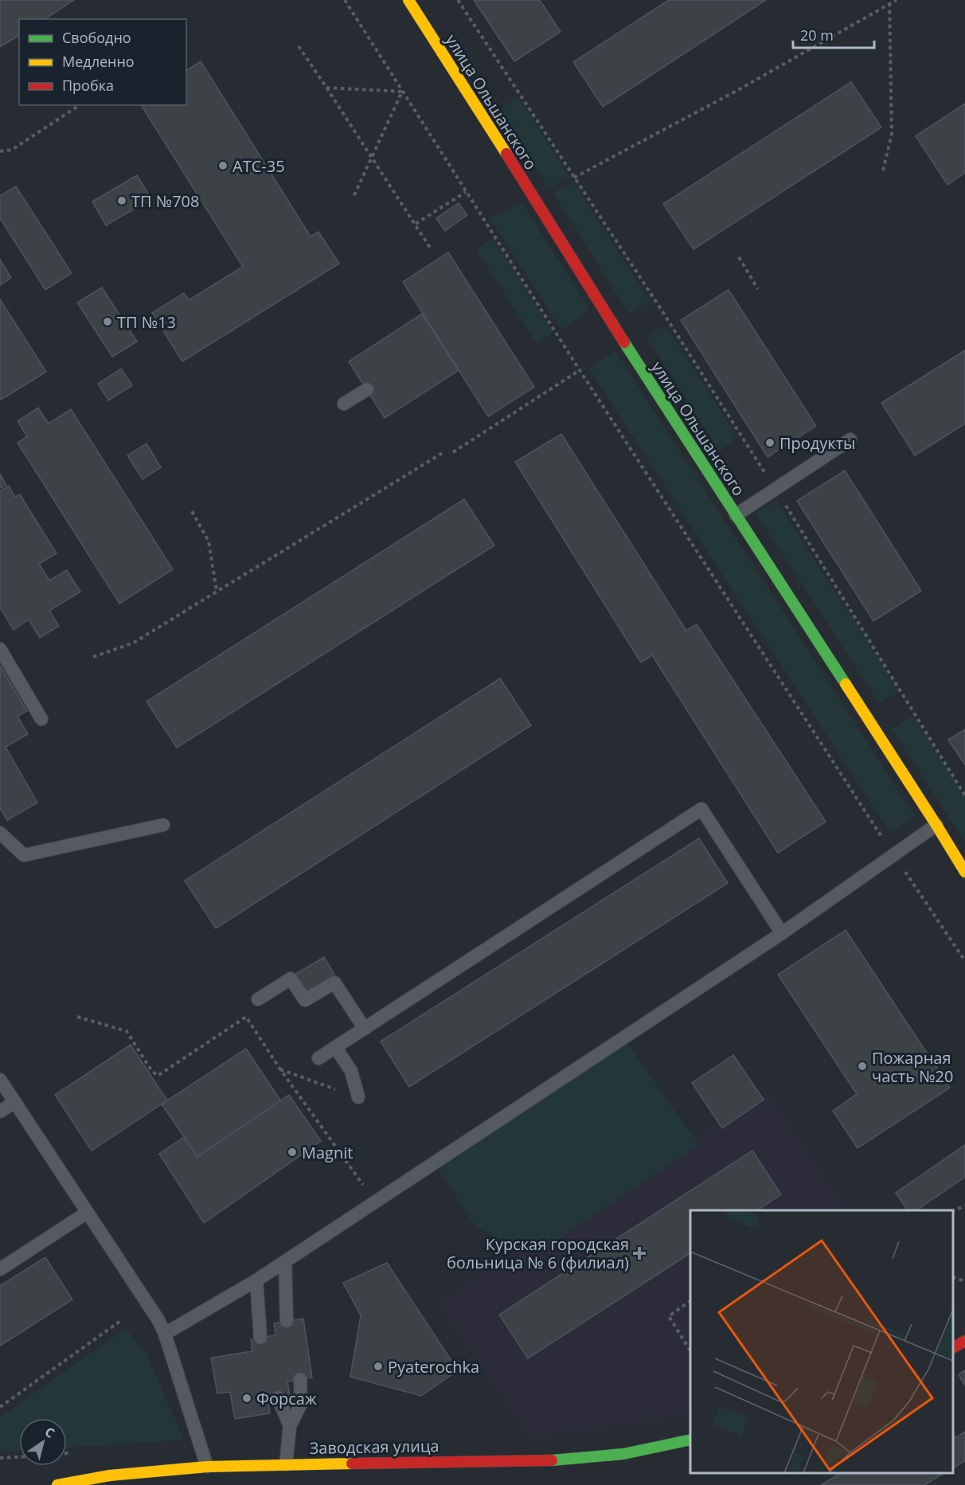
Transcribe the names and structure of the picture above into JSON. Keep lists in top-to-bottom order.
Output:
{
  "streets": {
    "street": ["улица Ольшанского", "Заводская улица"]
  },
  "places": {
    "other": [
      "АТС-35",
      "ТП №708",
      "ТП №13",
      "Продукты",
      "Пожарная часть №20",
      "Magnit",
      "Pyaterochka",
      "Форсаж"
    ],
    "health": ["Курская городская больница № 6 (филиал)"]
  },
  "legend": ["Свободно", "Медленно", "Пробка"],
  "scale_bar": "20 m",
  "north": "top right"
}
